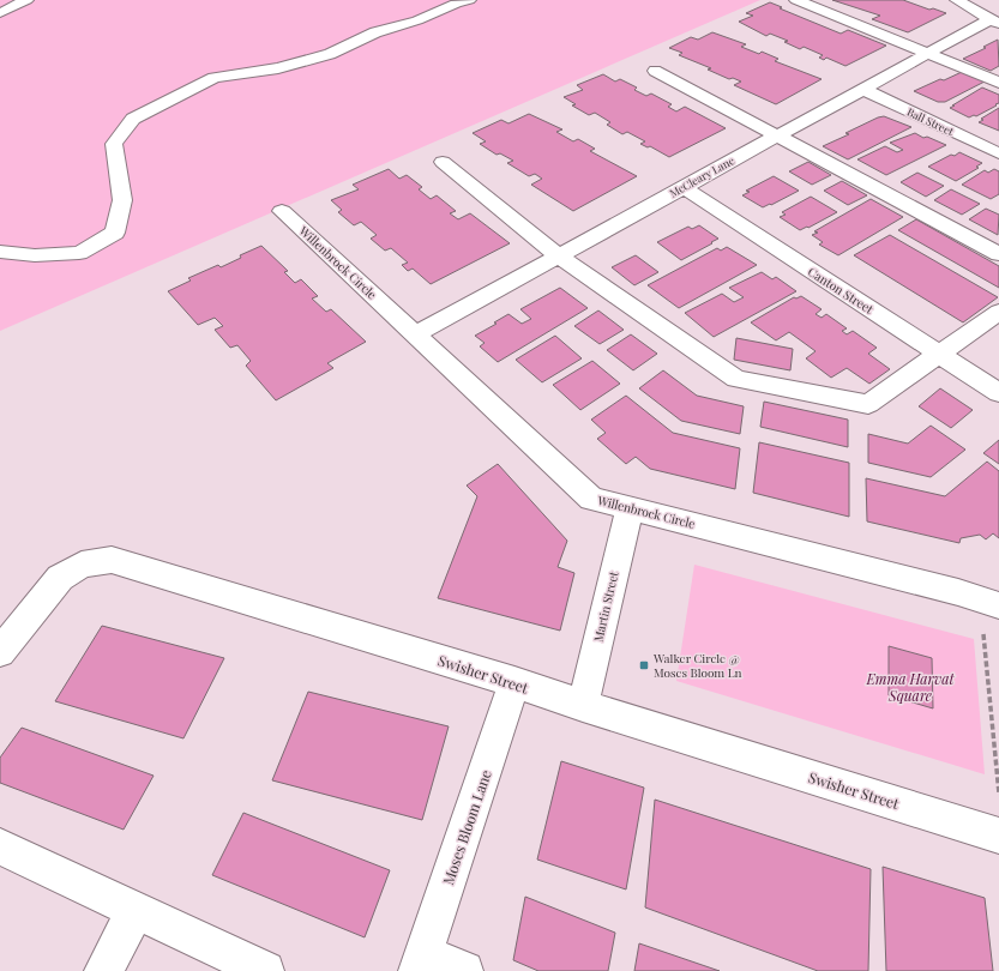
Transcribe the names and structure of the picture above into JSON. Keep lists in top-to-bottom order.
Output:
{
  "streets": {
    "street": [
      "Ball Street",
      "McCleary Lane",
      "Willenbrock Circle",
      "Canton Street",
      "Martin Street",
      "Swisher Street",
      "Moses Bloom Lane"
    ]
  },
  "crossings": [
    ["Ball Street", "McCleary Lane"],
    ["McCleary Lane", "Willenbrock Circle"],
    ["McCleary Lane", "Canton Street"],
    ["Willenbrock Circle", "Martin Street"],
    ["Martin Street", "Swisher Street"],
    ["Swisher Street", "Moses Bloom Lane"]
  ],
  "parks": ["Emma Harvat Square"],
  "places": {
    "transit": ["Walker Circle @ Moses Bloom Ln"]
  }
}
